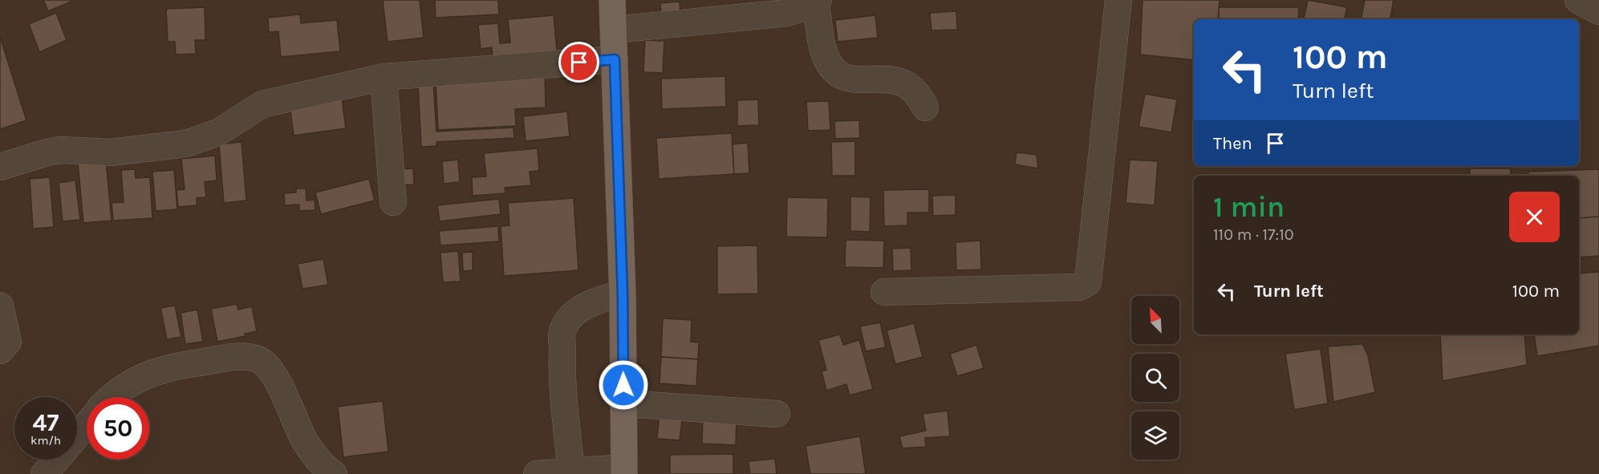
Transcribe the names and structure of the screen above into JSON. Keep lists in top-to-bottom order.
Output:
{
  "north": "top left",
  "page": {
    "turn": ["100 m", "Turn left"],
    "then": "Then",
    "heading": ["1 min", "110 m · 17:10"],
    "list": [
      {
        "name": "Turn left",
        "value": "100 m"
      }
    ],
    "speed": "47 km/h",
    "limit": "50"
  }
}
